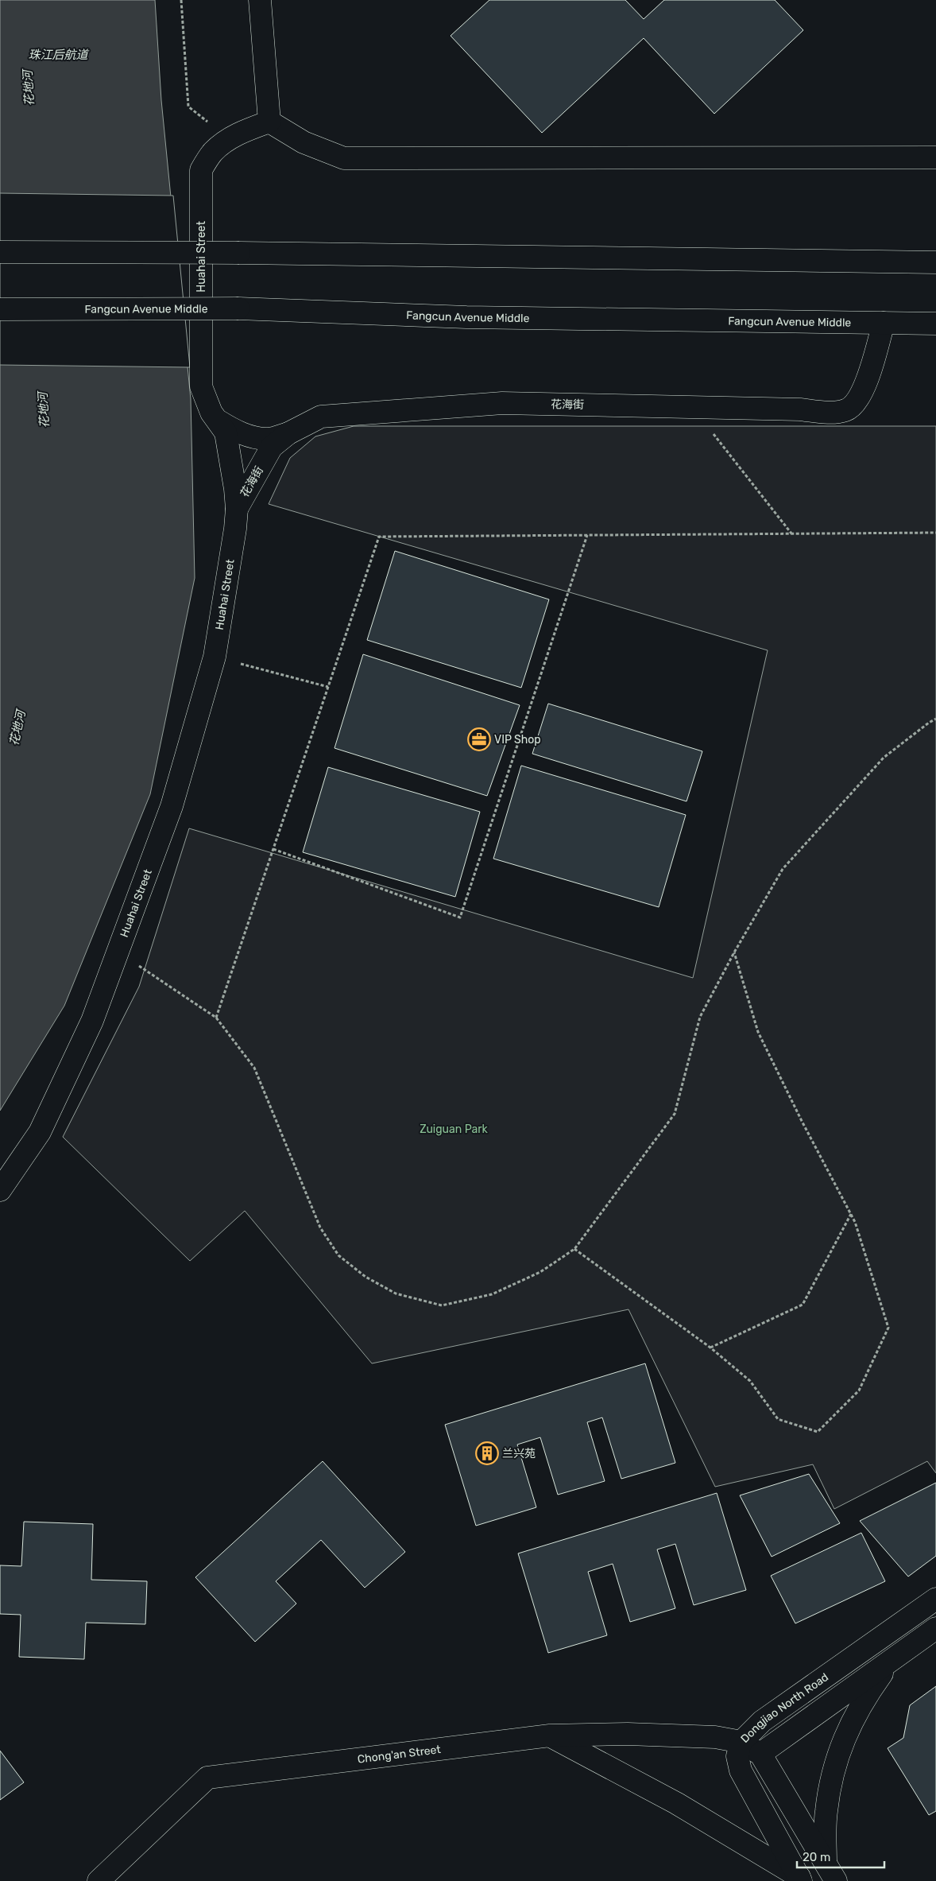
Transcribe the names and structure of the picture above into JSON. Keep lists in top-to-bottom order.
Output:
{
  "streets": {
    "main road": [
      "Huahai Street",
      "Fangcun Avenue Middle",
      "花海街",
      "Dongjiao North Road",
      "Chong'an Street"
    ]
  },
  "crossings": [
    ["Huahai Street", "花海街"],
    ["Fangcun Avenue Middle", "花海街"],
    ["Dongjiao North Road", "Chong'an Street"]
  ],
  "water": ["珠江后航道", "花地河"],
  "parks": ["Zuiguan Park"],
  "places": {
    "office": ["VIP Shop"],
    "building": ["兰兴苑"]
  },
  "scale_bar": "20 m"
}
